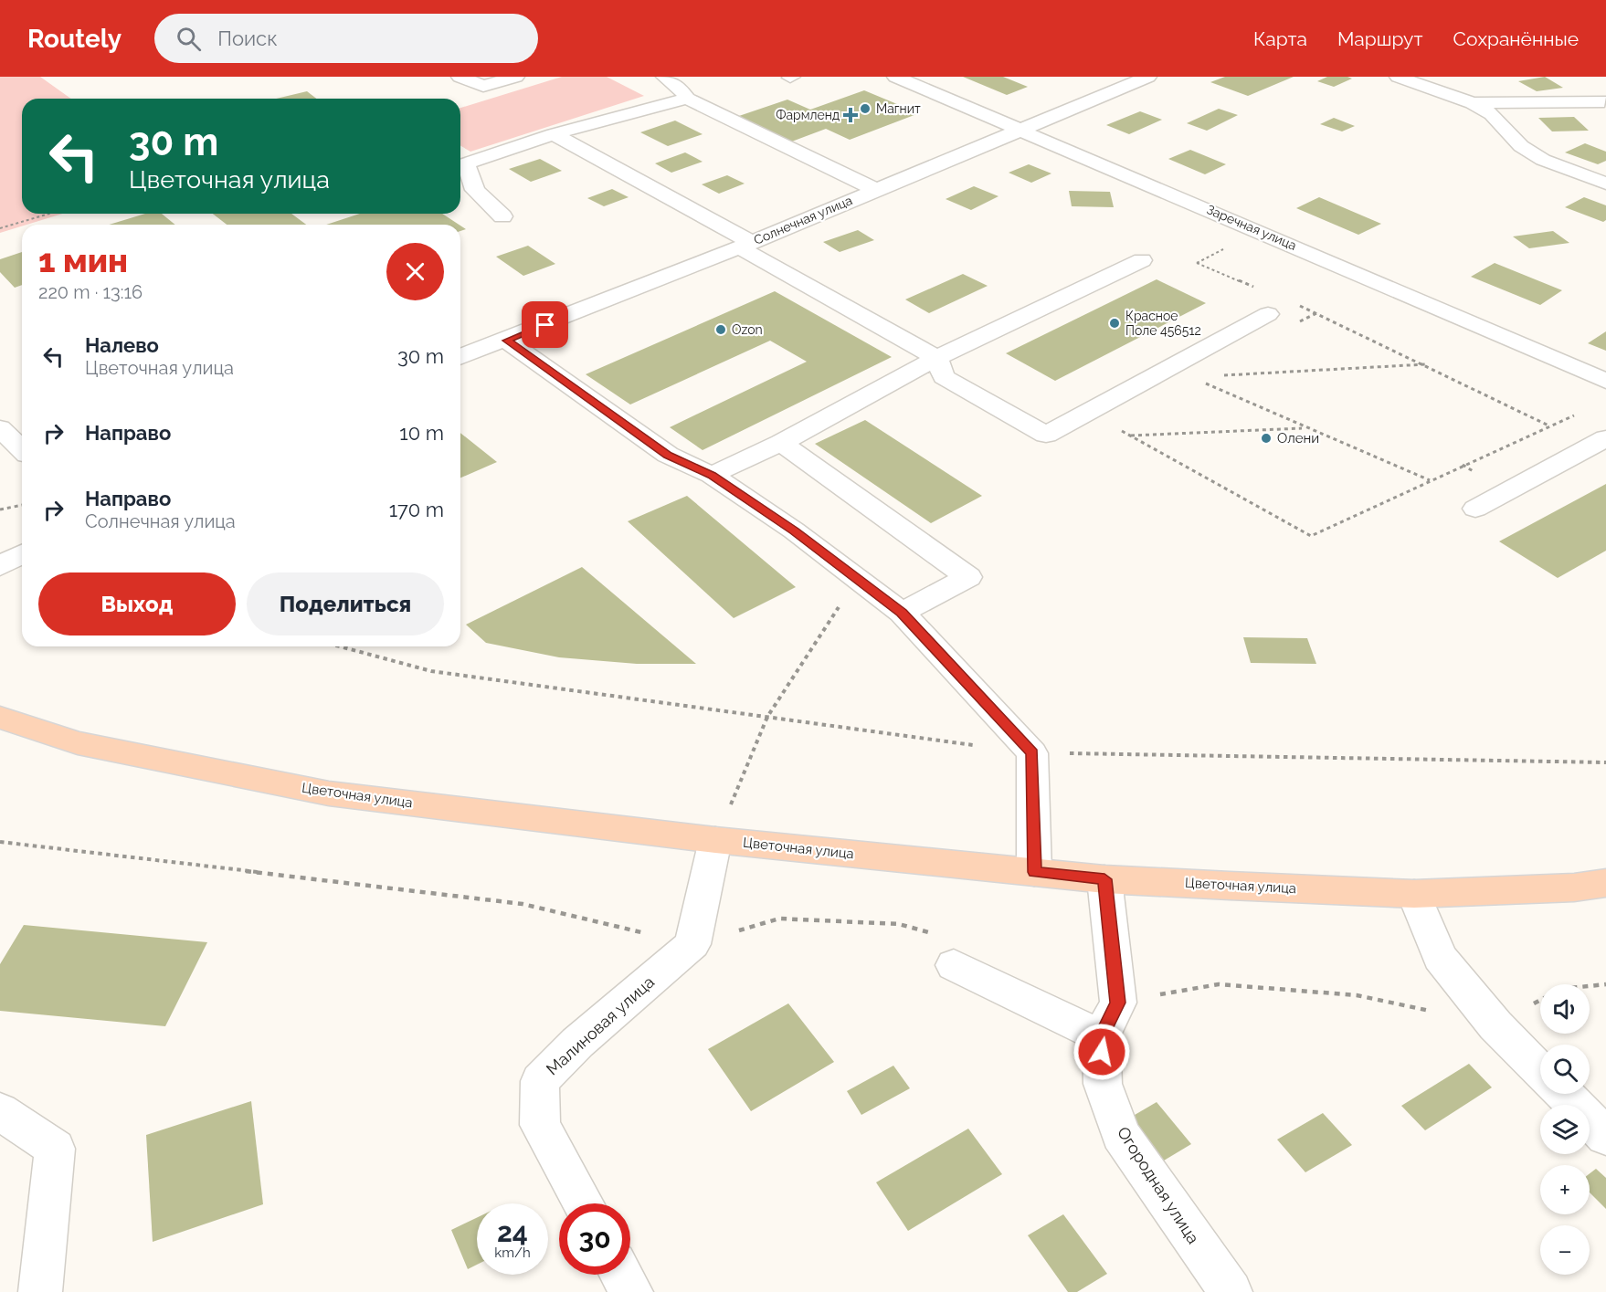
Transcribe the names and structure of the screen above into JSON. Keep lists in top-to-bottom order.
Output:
{
  "streets": {
    "main road": ["Цветочная улица"],
    "street": [
      "Солнечная улица",
      "Заречная улица",
      "Малиновая улица",
      "Огородная улица"
    ]
  },
  "crossings": [
    ["Солнечная улица", "Заречная улица"]
  ],
  "places": {
    "other": [
      "Магнит",
      "Красное Поле 456512",
      "Ozon",
      "Олени"
    ],
    "health": ["Фармленд"]
  },
  "page": {
    "header": "Routely",
    "search": "Поиск",
    "nav": ["Карта", "Маршрут", "Сохранённые"],
    "turn": ["30 m", "Цветочная улица"],
    "heading": ["1 мин", "220 m · 13:16"],
    "list": [
      {
        "name": "Налево",
        "note": "Цветочная улица",
        "value": "30 m"
      },
      {
        "name": "Направо",
        "value": "10 m"
      },
      {
        "name": "Направо",
        "note": "Солнечная улица",
        "value": "170 m"
      }
    ],
    "buttons": ["Выход", "Поделиться"],
    "map_buttons": ["+", "−"],
    "speed": "24 km/h",
    "limit": "30"
  }
}
